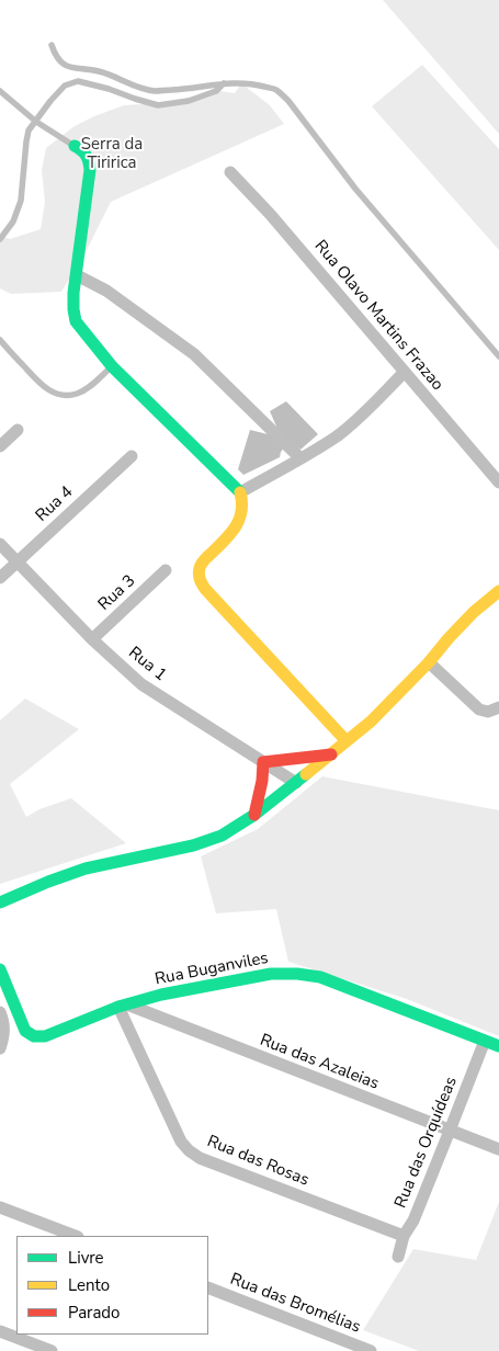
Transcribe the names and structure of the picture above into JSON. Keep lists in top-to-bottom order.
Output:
{
  "streets": {
    "street": [
      "Rua Olavo Martins Frazao",
      "Rua 4",
      "Rua 3",
      "Rua 1",
      "Rua Buganviles",
      "Rua das Azaleias",
      "Rua das Orquídeas",
      "Rua das Rosas",
      "Rua das Bromélias"
    ]
  },
  "crossings": [
    ["Rua 4", "Rua 1"],
    ["Rua 3", "Rua 1"],
    ["Rua Buganviles", "Rua das Azaleias"],
    ["Rua Buganviles", "Rua das Orquídeas"],
    ["Rua Buganviles", "Rua das Rosas"],
    ["Rua das Azaleias", "Rua das Orquídeas"],
    ["Rua das Azaleias", "Rua das Rosas"],
    ["Rua das Orquídeas", "Rua das Rosas"]
  ],
  "parks": ["Serra da Tiririca"],
  "legend": ["Livre", "Lento", "Parado"]
}
